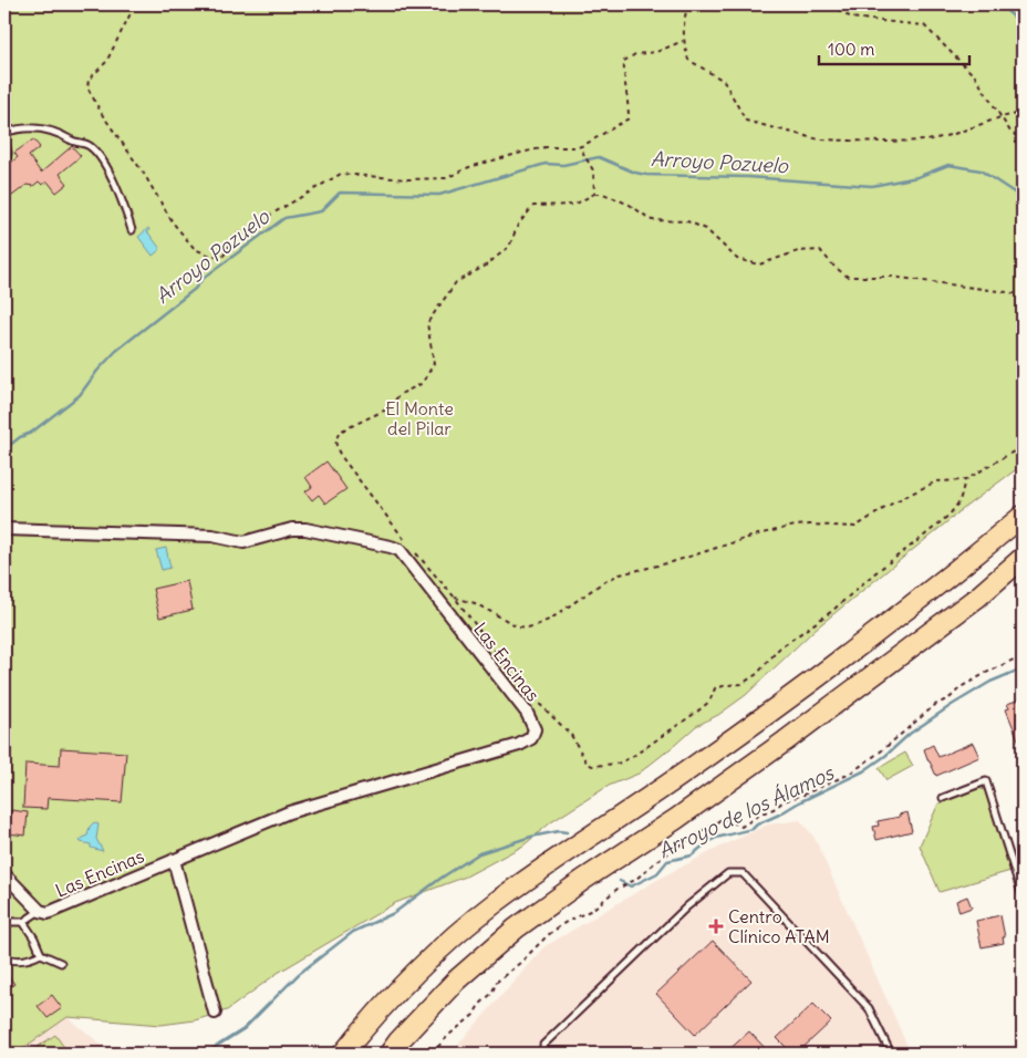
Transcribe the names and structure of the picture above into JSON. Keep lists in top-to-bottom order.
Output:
{
  "streets": {
    "street": ["Las Encinas"]
  },
  "water": ["Arroyo Pozuelo", "Arroyo de los Álamos"],
  "parks": ["El Monte del Pilar"],
  "places": {
    "health": ["Centro Clínico ATAM"]
  },
  "scale_bar": "100 m"
}
